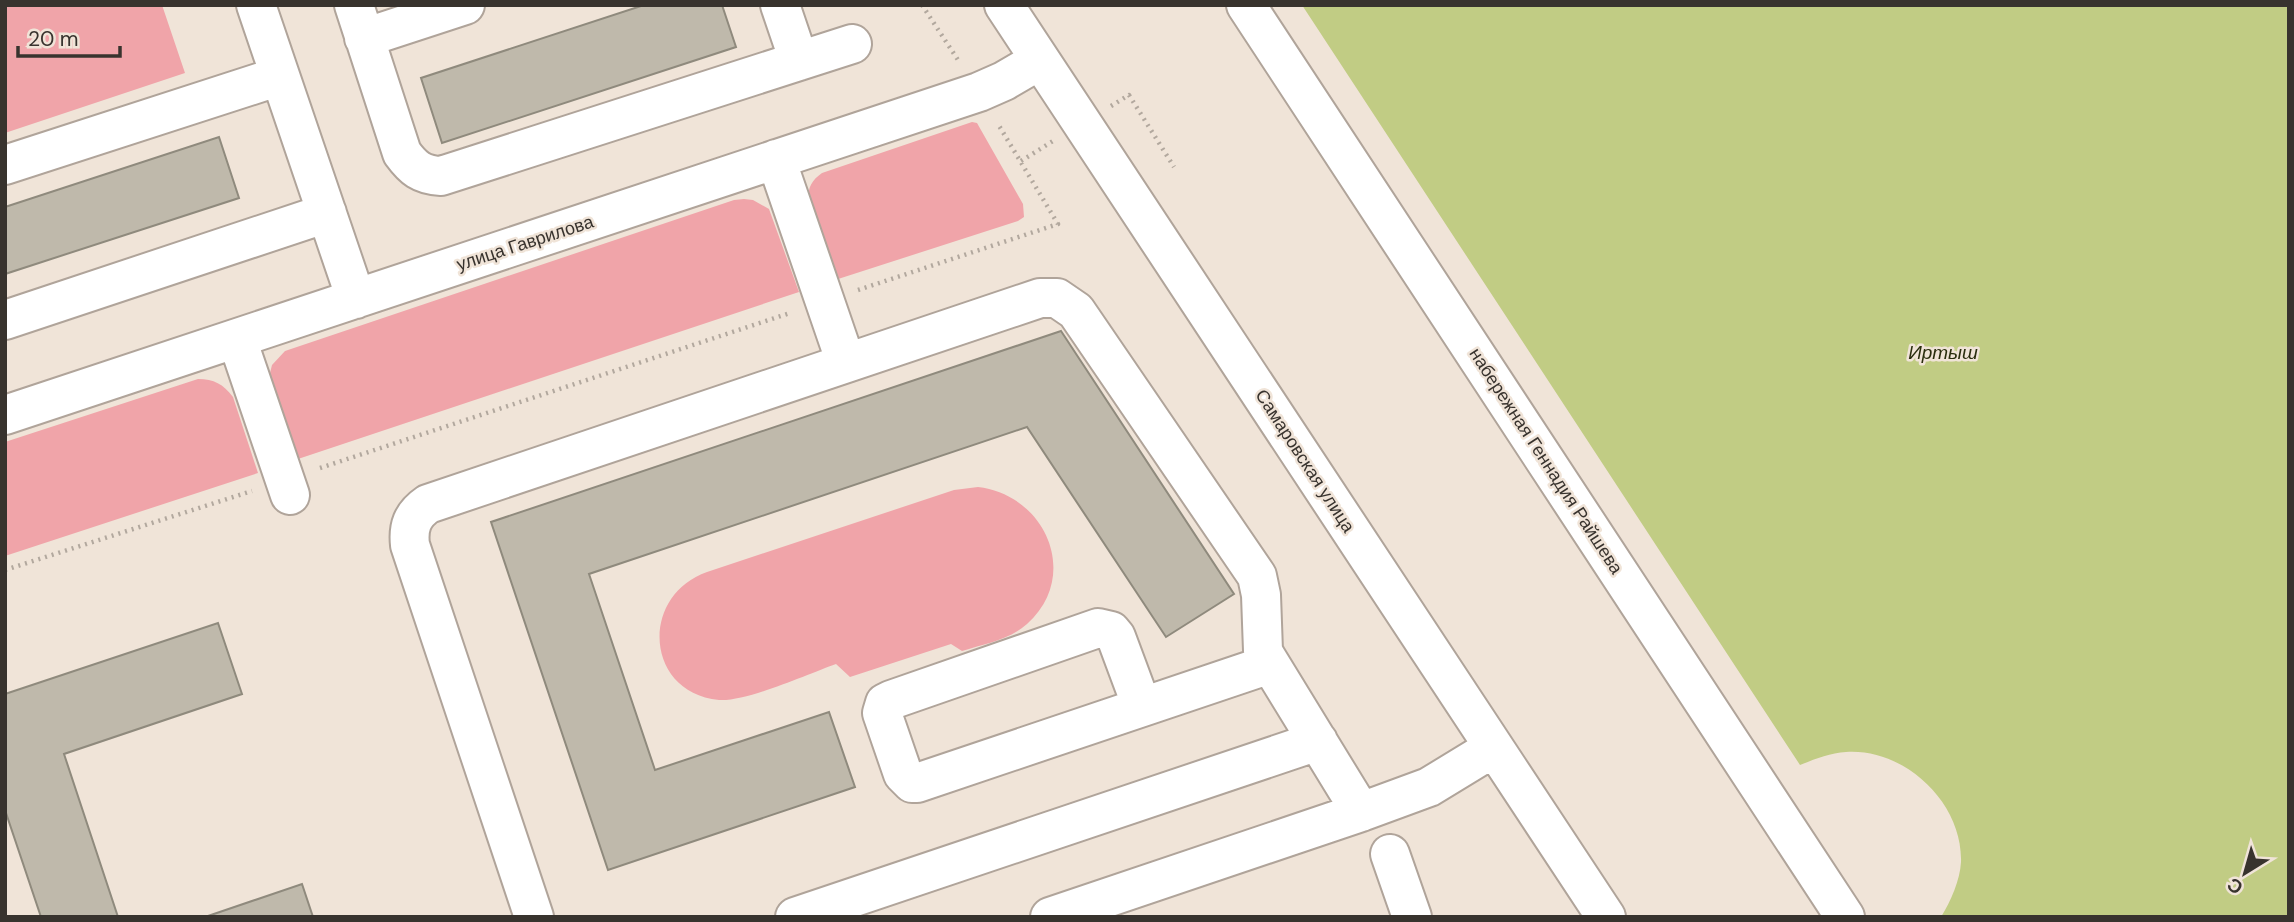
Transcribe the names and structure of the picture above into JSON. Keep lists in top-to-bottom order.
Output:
{
  "streets": {
    "street": ["улица Гаврилова", "Самаровская улица", "набережная Геннадия Райшева"]
  },
  "crossings": [
    ["улица Гаврилова", "Самаровская улица"]
  ],
  "water": ["Иртыш"],
  "scale_bar": "20 m",
  "north": "bottom left"
}
